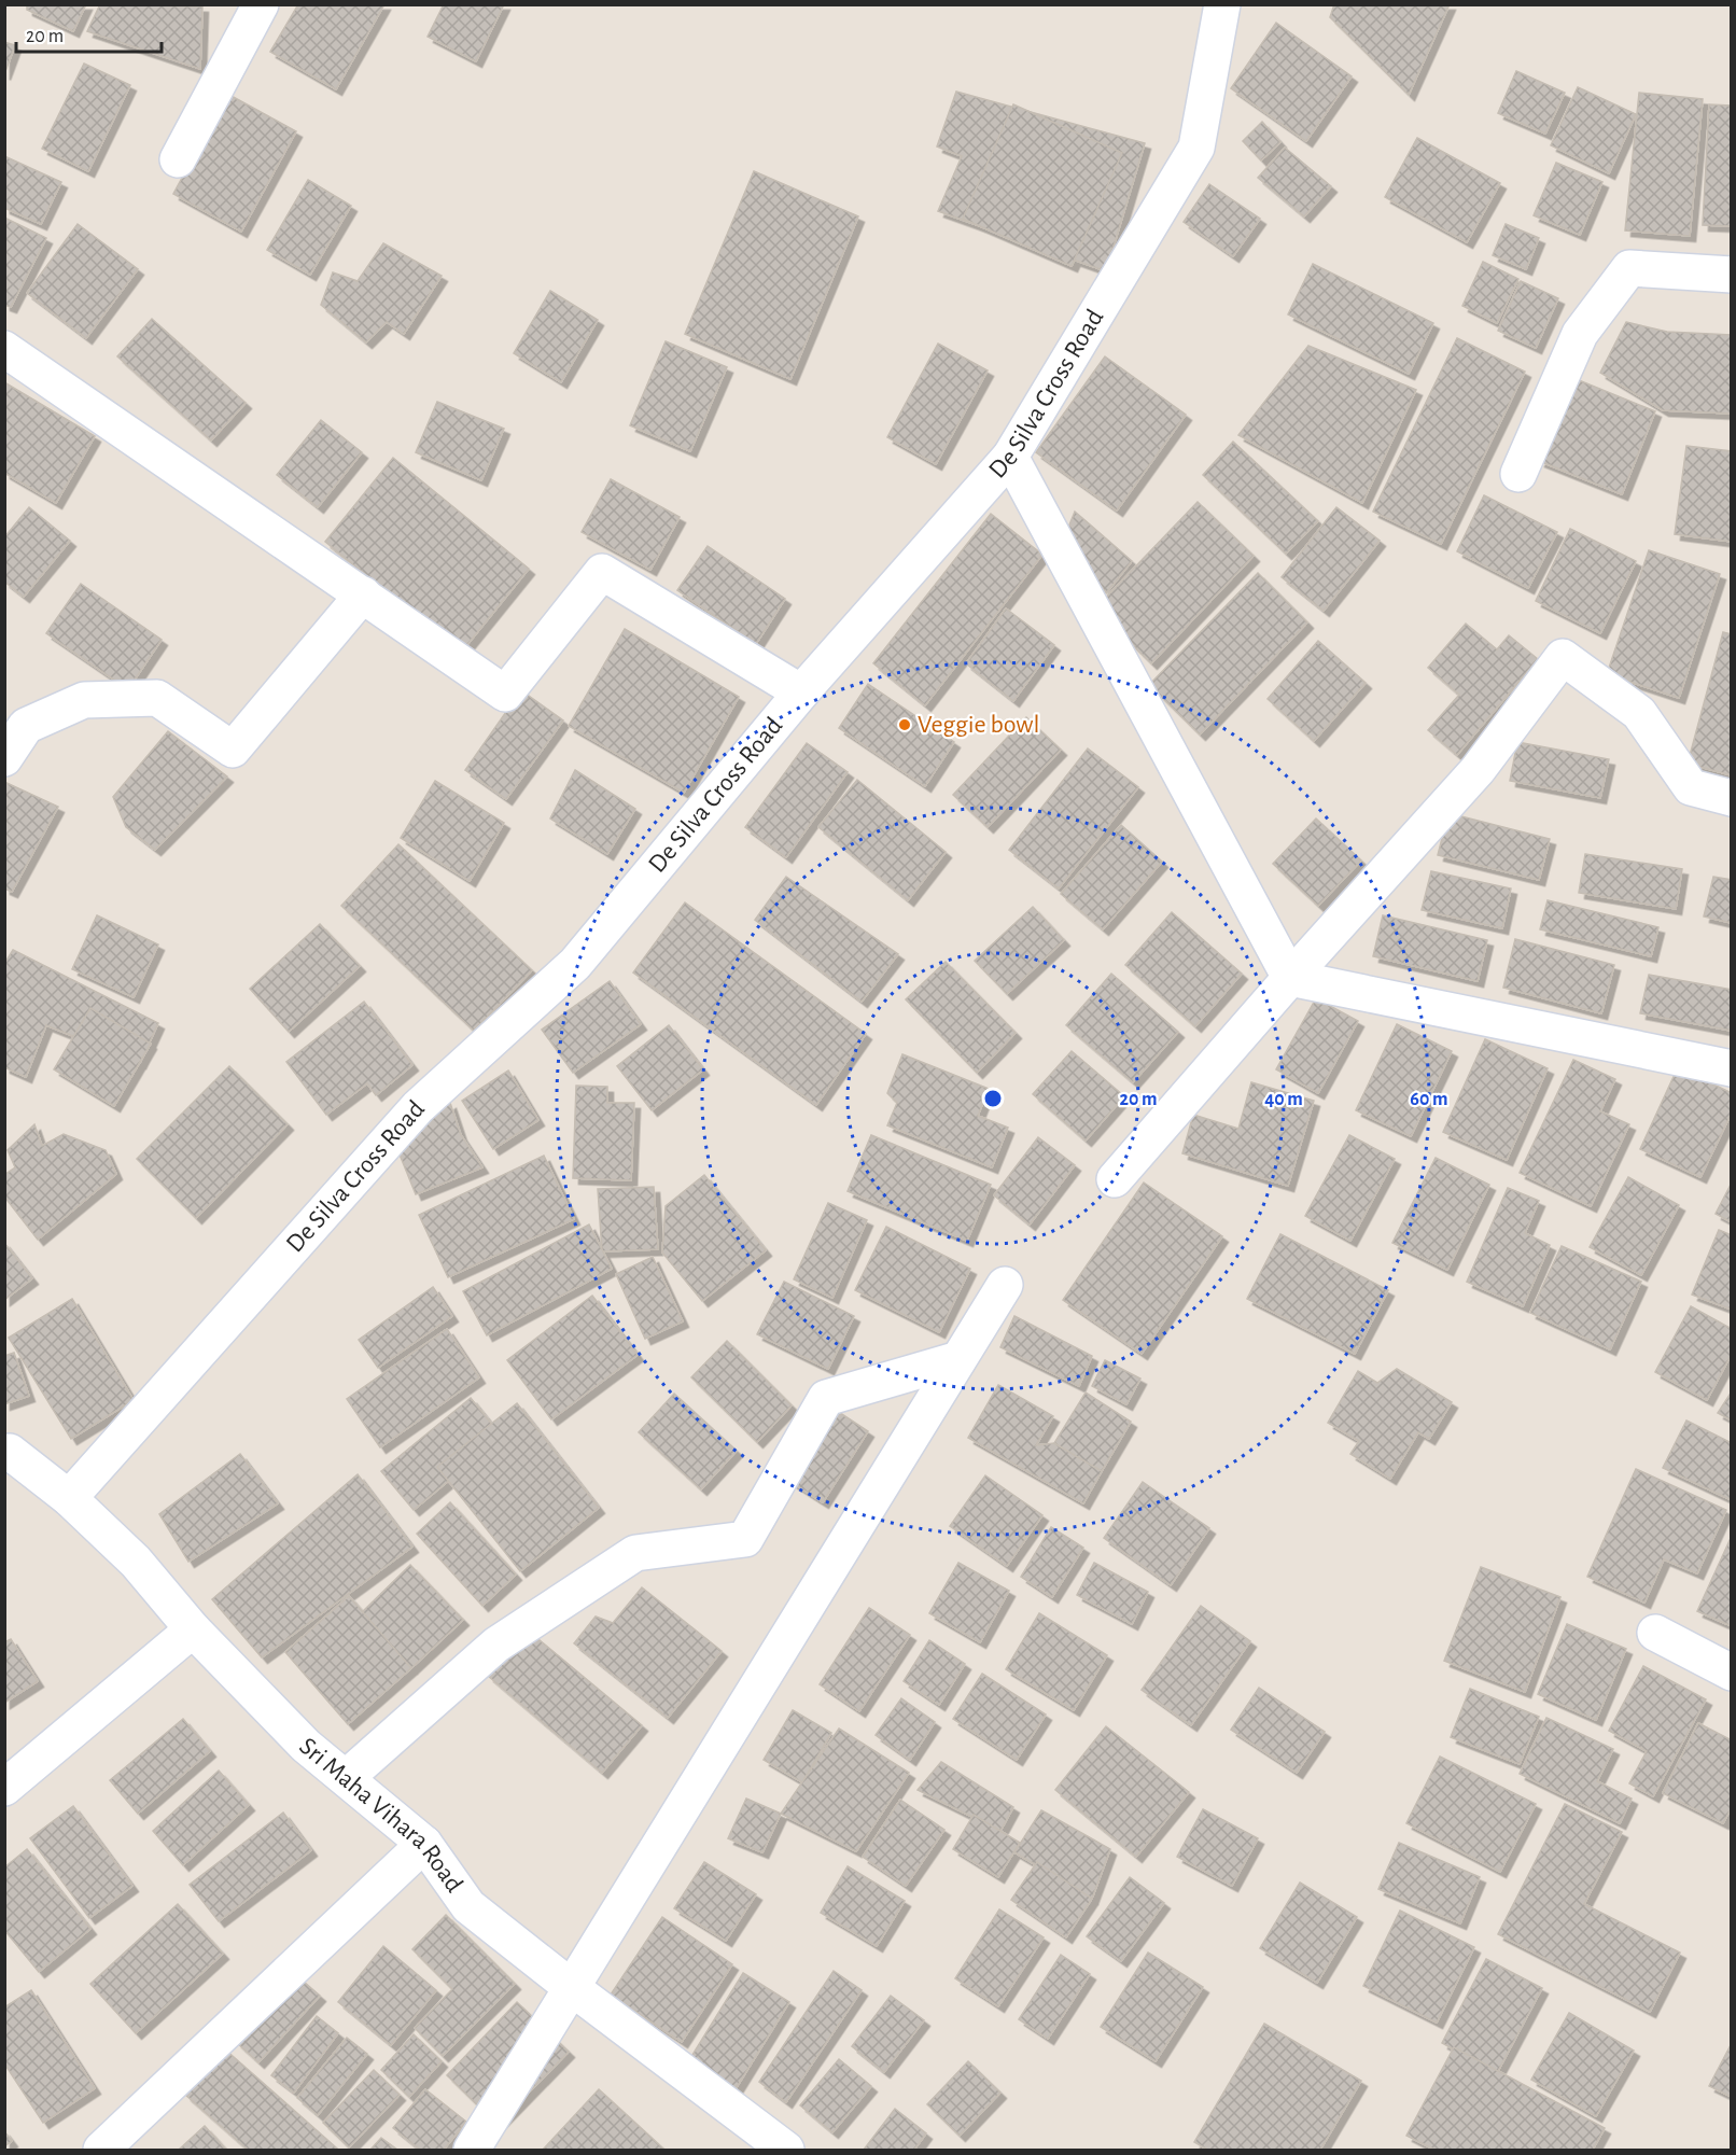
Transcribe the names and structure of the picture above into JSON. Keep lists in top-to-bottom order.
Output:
{
  "streets": {
    "street": ["De Silva Cross Road", "Sri Maha Vihara Road"]
  },
  "crossings": [
    ["De Silva Cross Road", "Sri Maha Vihara Road"]
  ],
  "places": ["Veggie bowl"],
  "scale_bar": "20 m",
  "rings": ["20 m", "40 m", "60 m"]
}
